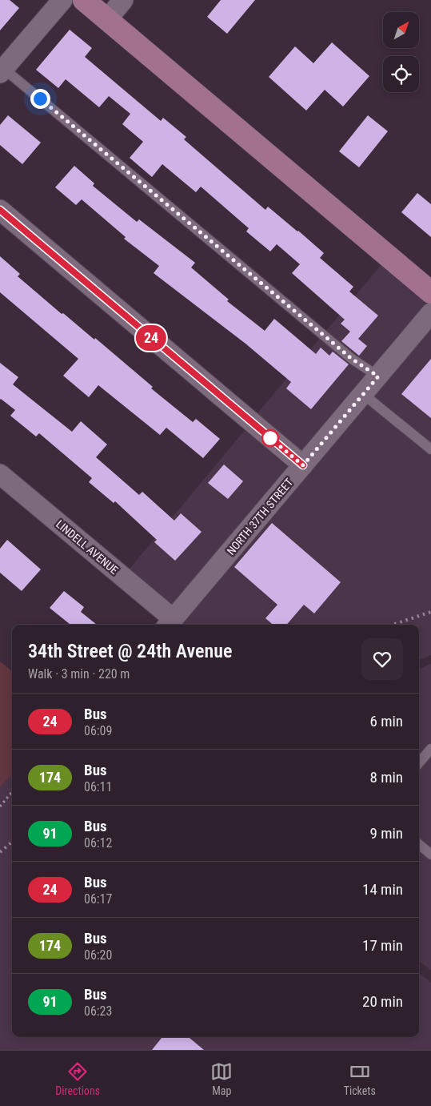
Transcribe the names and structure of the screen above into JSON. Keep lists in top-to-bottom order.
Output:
{
  "streets": {
    "street": ["NORTH 37TH STREET", "LINDELL AVENUE"]
  },
  "crossings": [
    ["NORTH 37TH STREET", "LINDELL AVENUE"]
  ],
  "lines": ["bus line 24"],
  "north": "top right",
  "page": {
    "on_map": "24",
    "heading": ["34th Street @ 24th Avenue", "Walk · 3 min · 220 m"],
    "list": [
      {
        "mark": "24",
        "name": "Bus",
        "note": "06:09",
        "value": "6 min"
      },
      {
        "mark": "174",
        "name": "Bus",
        "note": "06:11",
        "value": "8 min"
      },
      {
        "mark": "91",
        "name": "Bus",
        "note": "06:12",
        "value": "9 min"
      },
      {
        "mark": "24",
        "name": "Bus",
        "note": "06:17",
        "value": "14 min"
      },
      {
        "mark": "174",
        "name": "Bus",
        "note": "06:20",
        "value": "17 min"
      },
      {
        "mark": "91",
        "name": "Bus",
        "note": "06:23",
        "value": "20 min"
      }
    ],
    "tabs": ["Directions", "Map", "Tickets"]
  }
}
